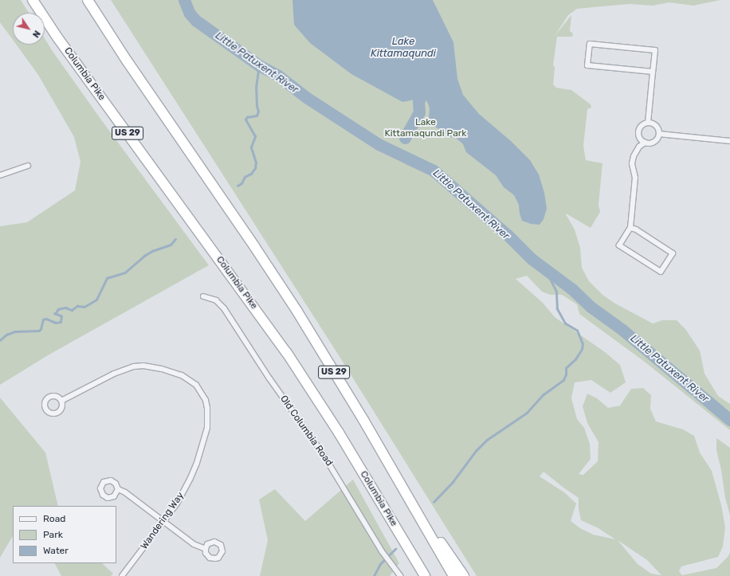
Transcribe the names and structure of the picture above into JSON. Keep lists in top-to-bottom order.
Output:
{
  "streets": {
    "highway": ["Columbia Pike", "US 29"],
    "street": ["Old Columbia Road", "Wandering Way"]
  },
  "water": ["Lake Kittamaqundi", "Little Patuxent River"],
  "parks": ["Lake Kittamaqundi Park"],
  "legend": ["Road", "Park", "Water"],
  "north": "bottom right"
}
